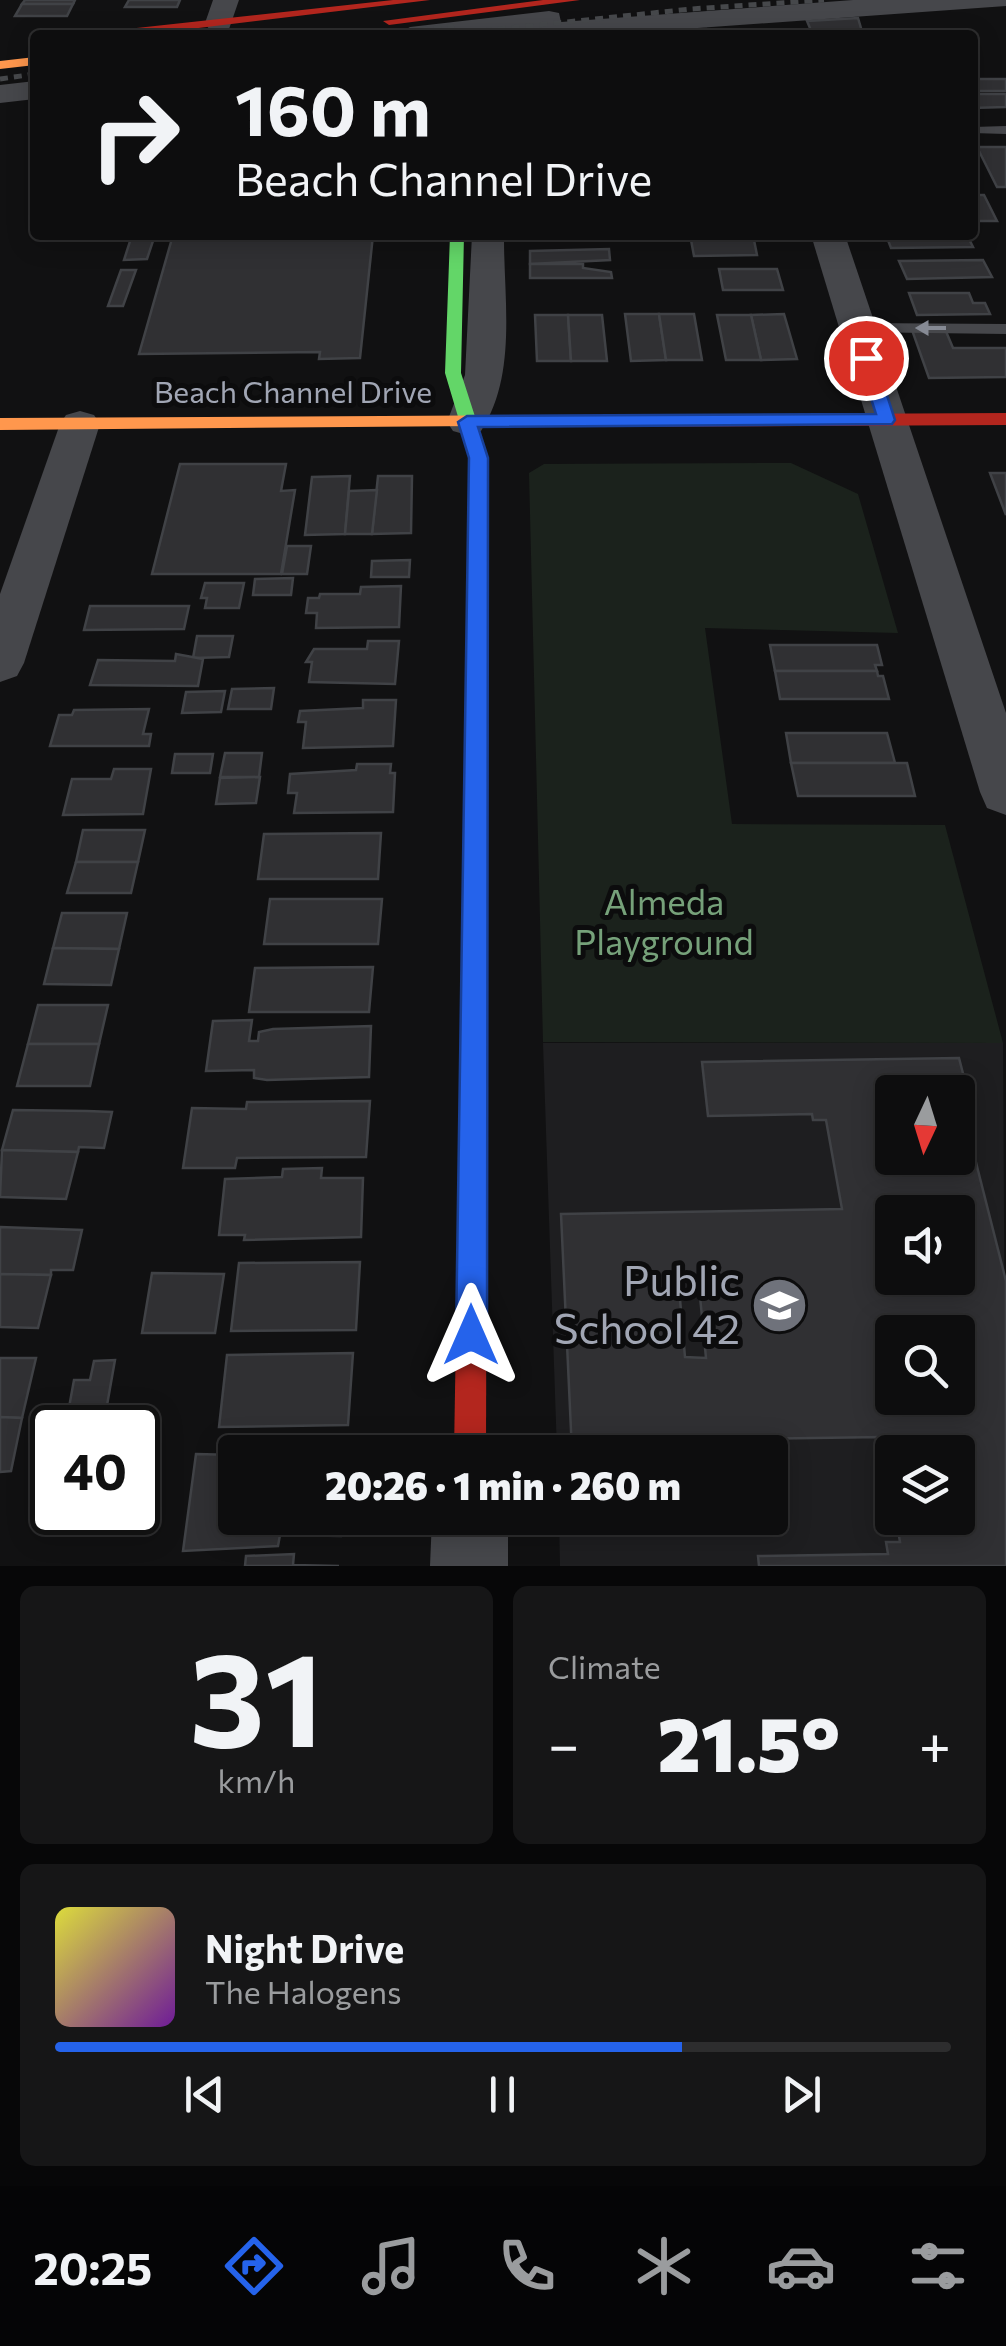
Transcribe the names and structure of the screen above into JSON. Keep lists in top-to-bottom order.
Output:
{
  "streets": {
    "main road": ["Beach Channel Drive"]
  },
  "parks": ["Almeda Playground"],
  "places": {
    "school or university": ["Public School 42"]
  },
  "north": "bottom",
  "page": {
    "turn": ["160 m", "Beach Channel Drive"],
    "limit": "40",
    "trip": "20:26 · 1 min · 260 m",
    "tile": [
      ["31", "km/h"],
      "Climate"
    ],
    "heat": ["−", "21.5°", "+"],
    "song": ["Night Drive", "The Halogens"],
    "tabs": "20:25"
  }
}
